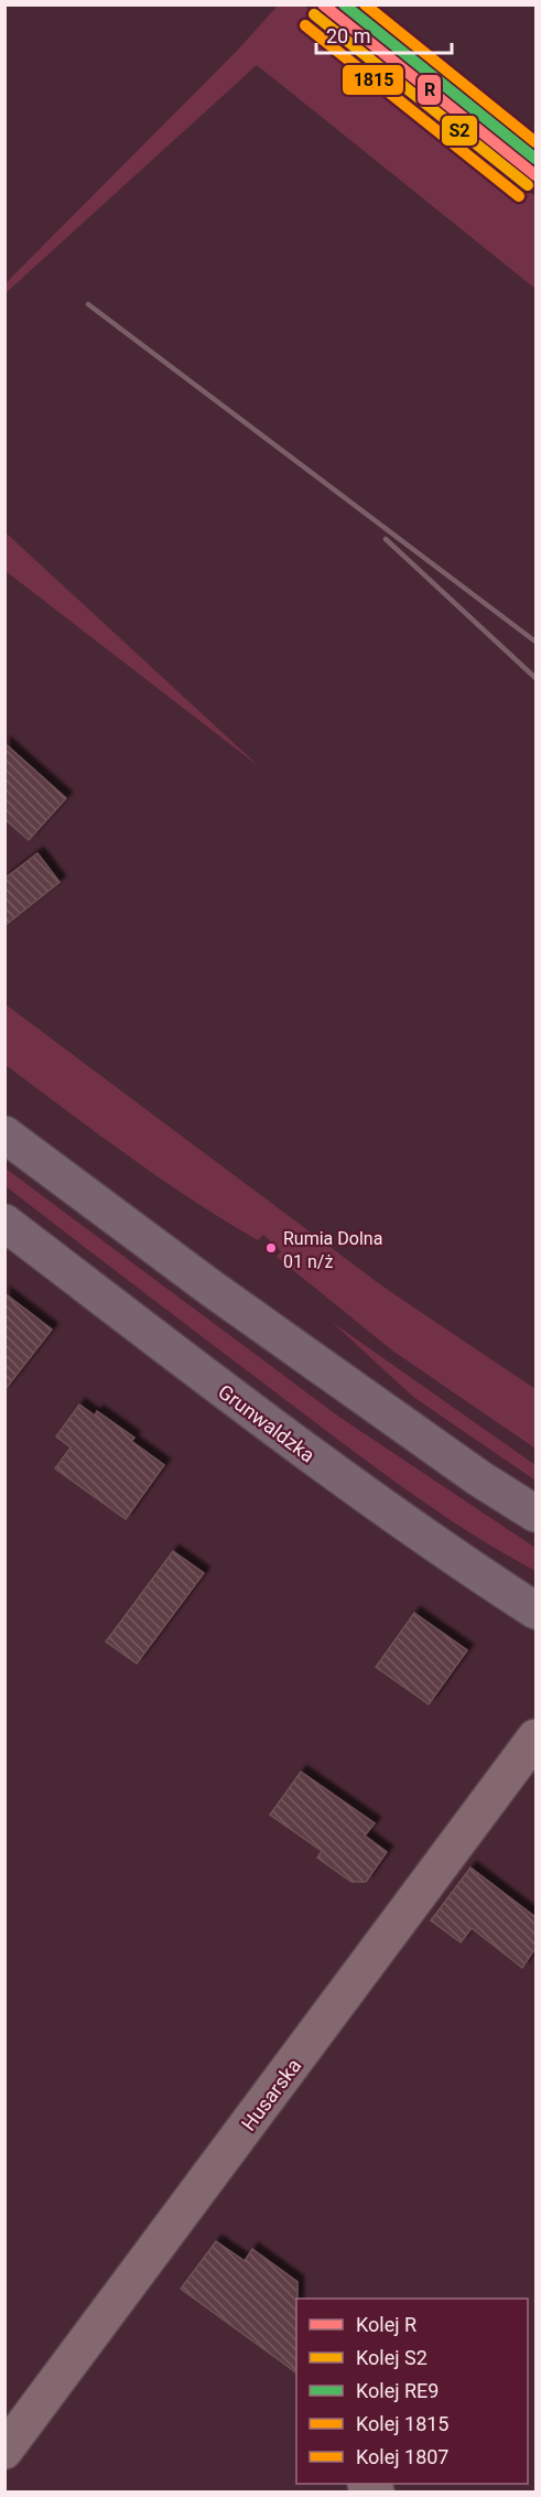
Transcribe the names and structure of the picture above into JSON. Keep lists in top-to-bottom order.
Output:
{
  "streets": {
    "main road": ["Grunwaldzka"],
    "street": ["Husarska"]
  },
  "places": ["Rumia Dolna 01 n/ż"],
  "lines": [
    "rail line R",
    "rail line RE9",
    "rail line 1807",
    "rail line S2",
    "rail line 1815"
  ],
  "legend": [
    "Kolej R",
    "Kolej S2",
    "Kolej RE9",
    "Kolej 1815",
    "Kolej 1807"
  ],
  "scale_bar": "20 m"
}
